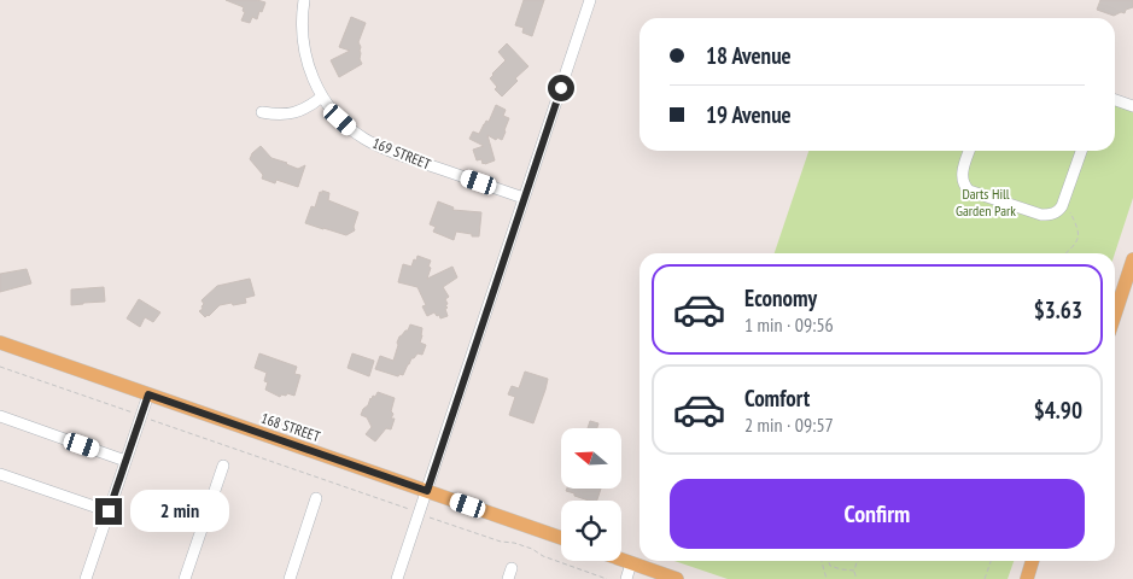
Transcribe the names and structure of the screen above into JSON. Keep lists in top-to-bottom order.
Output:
{
  "streets": {
    "main road": ["168 STREET"],
    "street": ["169 STREET"]
  },
  "parks": ["Darts Hill Garden Park"],
  "north": "left",
  "page": {
    "banner": ["18 Avenue", "19 Avenue"],
    "list": [
      {
        "name": "Economy",
        "note": "1 min · 09:56",
        "value": "$3.63"
      },
      {
        "name": "Comfort",
        "note": "2 min · 09:57",
        "value": "$4.90"
      }
    ],
    "buttons": "Confirm",
    "bubble": "2 min"
  }
}
